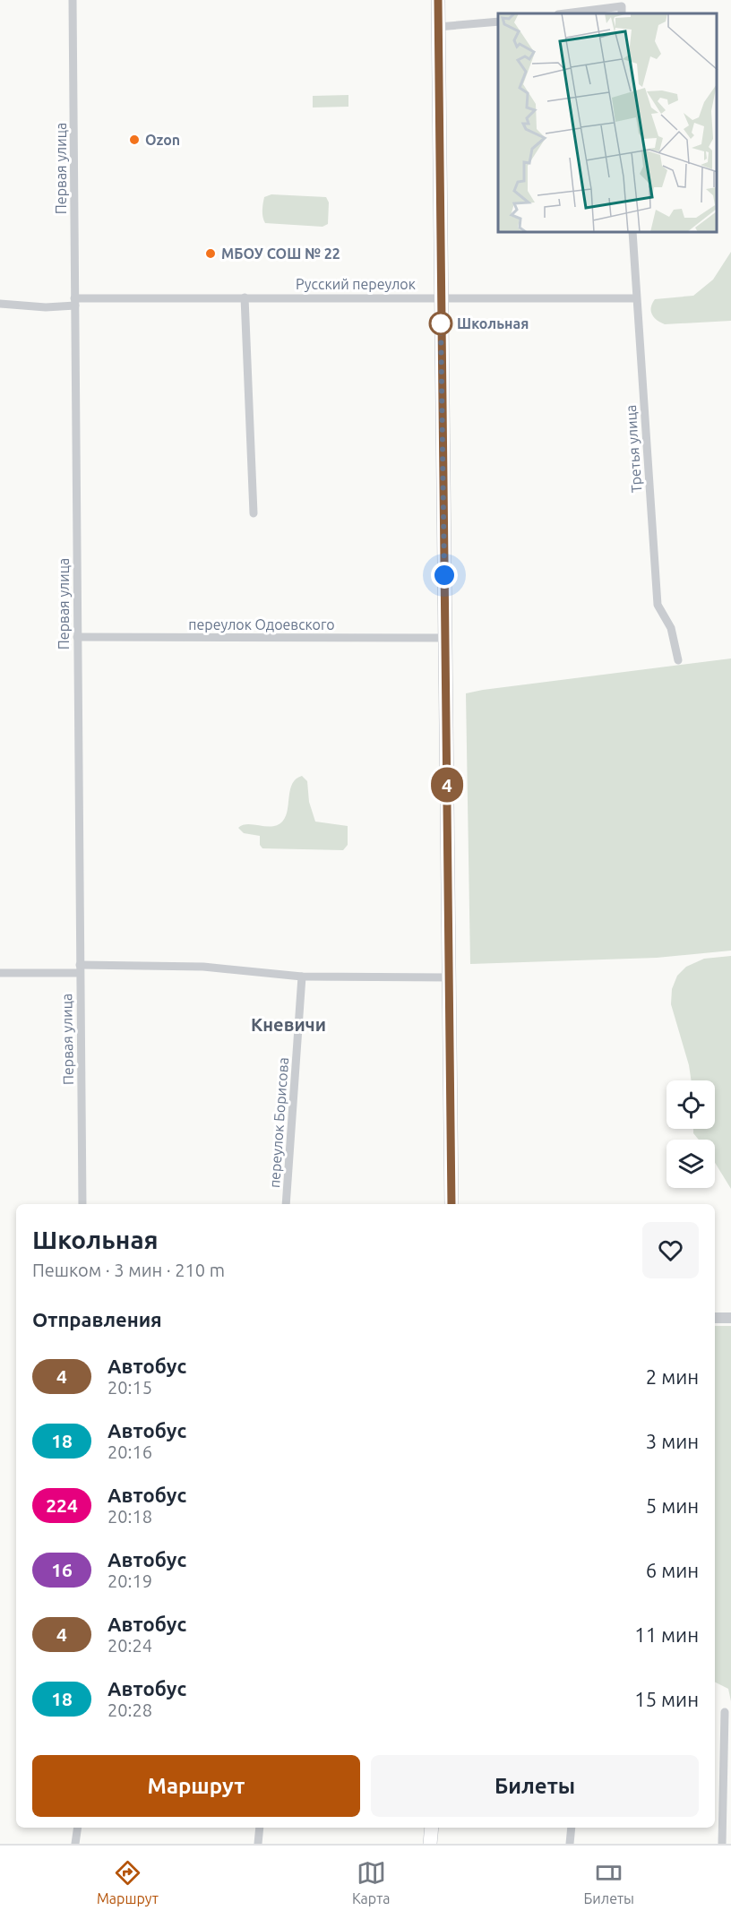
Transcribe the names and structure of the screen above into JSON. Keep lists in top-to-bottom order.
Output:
{
  "streets": {
    "street": [
      "Первая улица",
      "Русский переулок",
      "Третья улица",
      "переулок Одоевского",
      "переулок Борисова"
    ]
  },
  "crossings": [
    ["Первая улица", "Русский переулок"],
    ["Первая улица", "переулок Одоевского"],
    ["Русский переулок", "Третья улица"]
  ],
  "districts": ["Кневичи"],
  "places": ["Ozon", "МБОУ СОШ № 22", "Школьная"],
  "lines": ["bus line 4"],
  "page": {
    "on_map": "4",
    "heading": [
      ["Школьная", "Пешком · 3 мин · 210 m"],
      "Отправления"
    ],
    "list": [
      {
        "mark": "4",
        "name": "Автобус",
        "note": "20:15",
        "value": "2 мин"
      },
      {
        "mark": "18",
        "name": "Автобус",
        "note": "20:16",
        "value": "3 мин"
      },
      {
        "mark": "224",
        "name": "Автобус",
        "note": "20:18",
        "value": "5 мин"
      },
      {
        "mark": "16",
        "name": "Автобус",
        "note": "20:19",
        "value": "6 мин"
      },
      {
        "mark": "4",
        "name": "Автобус",
        "note": "20:24",
        "value": "11 мин"
      },
      {
        "mark": "18",
        "name": "Автобус",
        "note": "20:28",
        "value": "15 мин"
      }
    ],
    "buttons": ["Маршрут", "Билеты"],
    "tabs": ["Маршрут", "Карта", "Билеты"]
  }
}
